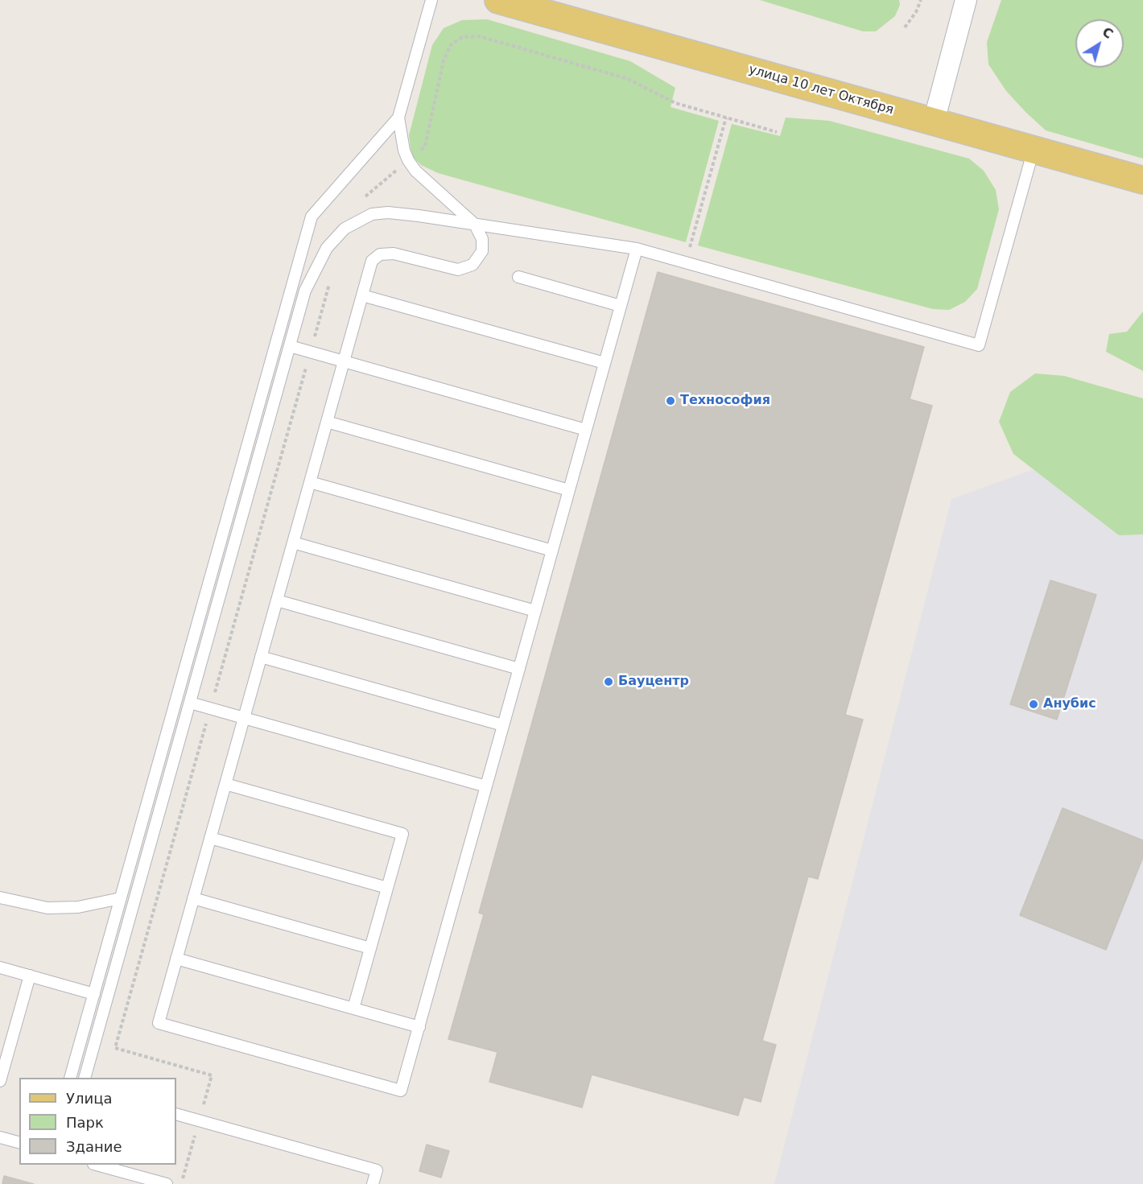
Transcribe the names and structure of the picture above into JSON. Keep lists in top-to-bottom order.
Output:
{
  "streets": {
    "main road": ["улица 10 лет Октября"]
  },
  "places": ["Технософия", "Бауцентр", "Анубис"],
  "legend": ["Улица", "Парк", "Здание"],
  "north": "top right"
}
